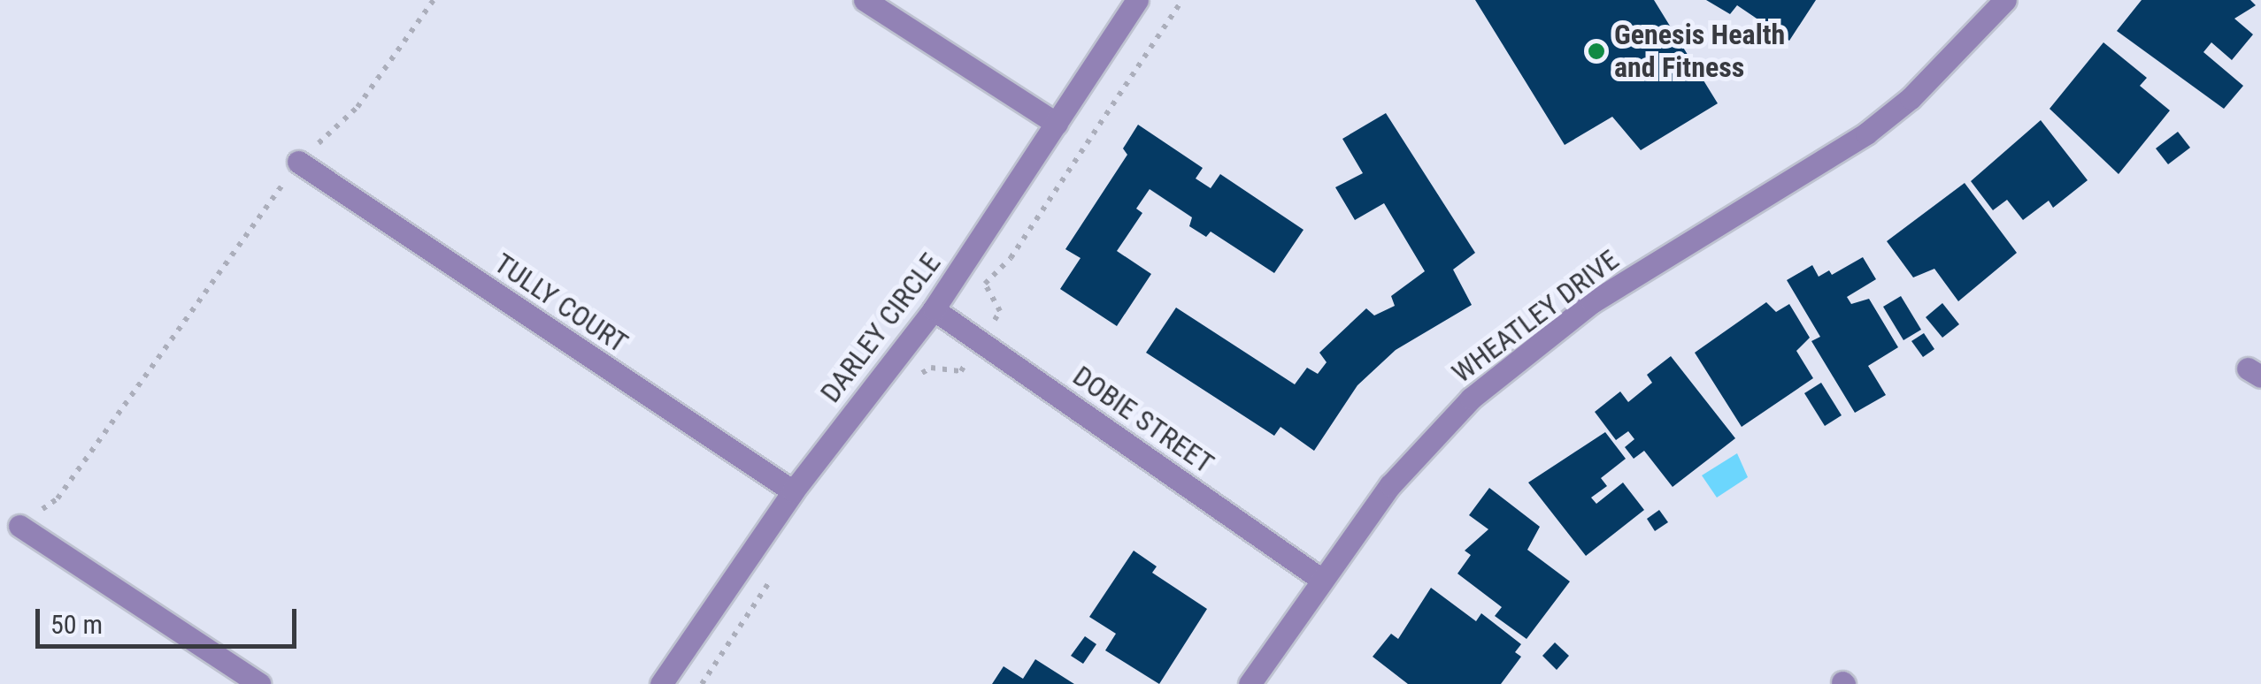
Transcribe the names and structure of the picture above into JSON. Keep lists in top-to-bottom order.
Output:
{
  "streets": {
    "street": [
      "TULLY COURT",
      "WHEATLEY DRIVE",
      "DARLEY CIRCLE",
      "DOBIE STREET"
    ]
  },
  "crossings": [
    ["TULLY COURT", "DARLEY CIRCLE"],
    ["WHEATLEY DRIVE", "DOBIE STREET"],
    ["DARLEY CIRCLE", "DOBIE STREET"]
  ],
  "places": ["Genesis Health and Fitness"],
  "scale_bar": "50 m"
}
